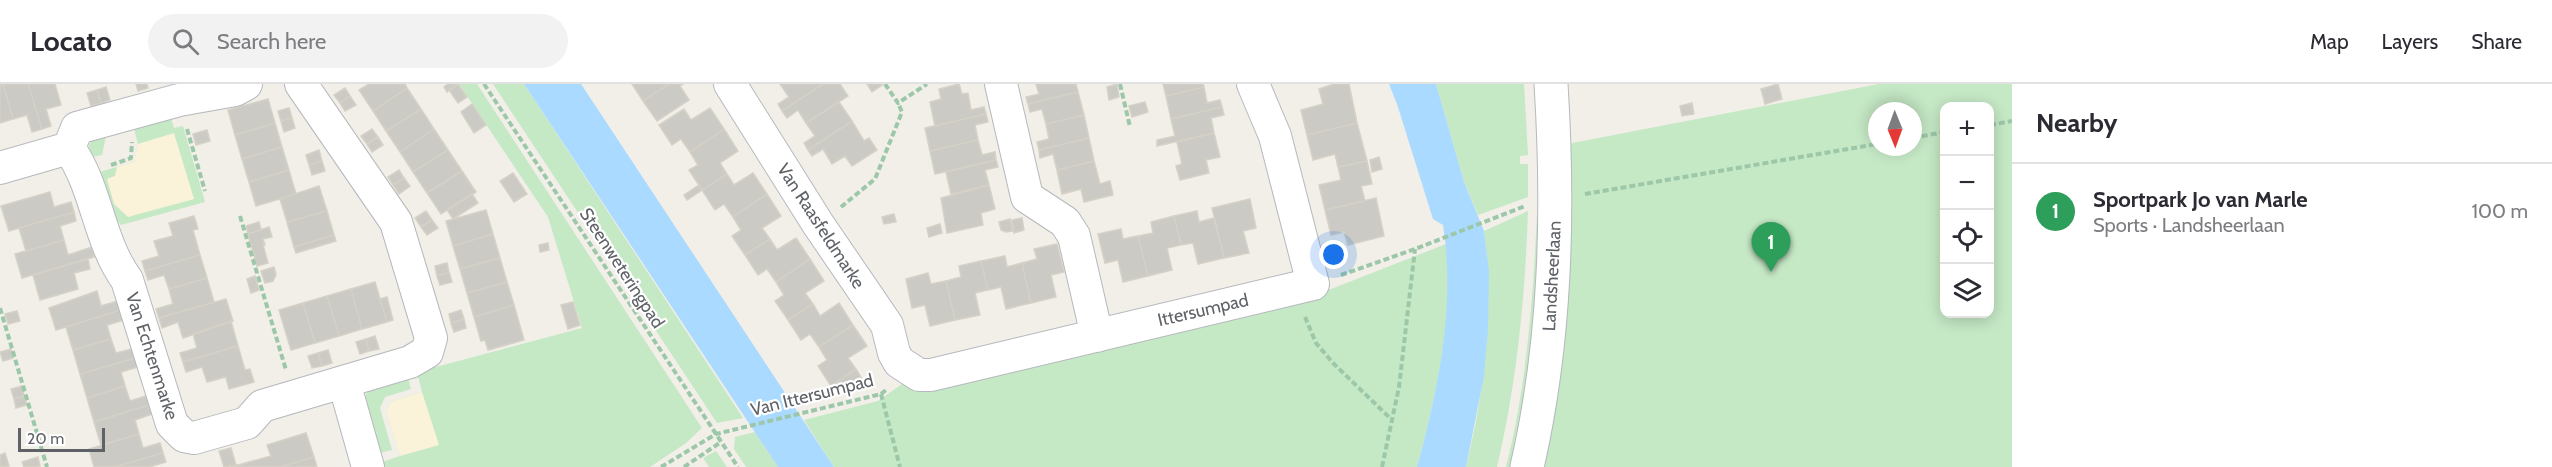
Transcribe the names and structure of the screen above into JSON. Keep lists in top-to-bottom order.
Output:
{
  "streets": {
    "street": [
      "Van Raasfeldmarke",
      "Landsheerlaan",
      "Ittersumpad",
      "Van Echtenmarke"
    ],
    "path": ["Steenweteringpad", "Van Ittersumpad"]
  },
  "crossings": [
    ["Van Raasfeldmarke", "Ittersumpad"],
    ["Van Raasfeldmarke", "Van Ittersumpad"],
    ["Steenweteringpad", "Van Ittersumpad"],
    ["Ittersumpad", "Van Ittersumpad"]
  ],
  "scale_bar": "20 m",
  "north": "bottom",
  "page": {
    "header": "Locato",
    "search": "Search here",
    "nav": ["Map", "Layers", "Share"],
    "heading": "Nearby",
    "map_buttons": ["+", "−"],
    "list": [
      {
        "mark": "1",
        "name": "Sportpark Jo van Marle",
        "note": "Sports · Landsheerlaan",
        "value": "100 m"
      }
    ],
    "pins": "1",
    "scale": "20 m"
  }
}
